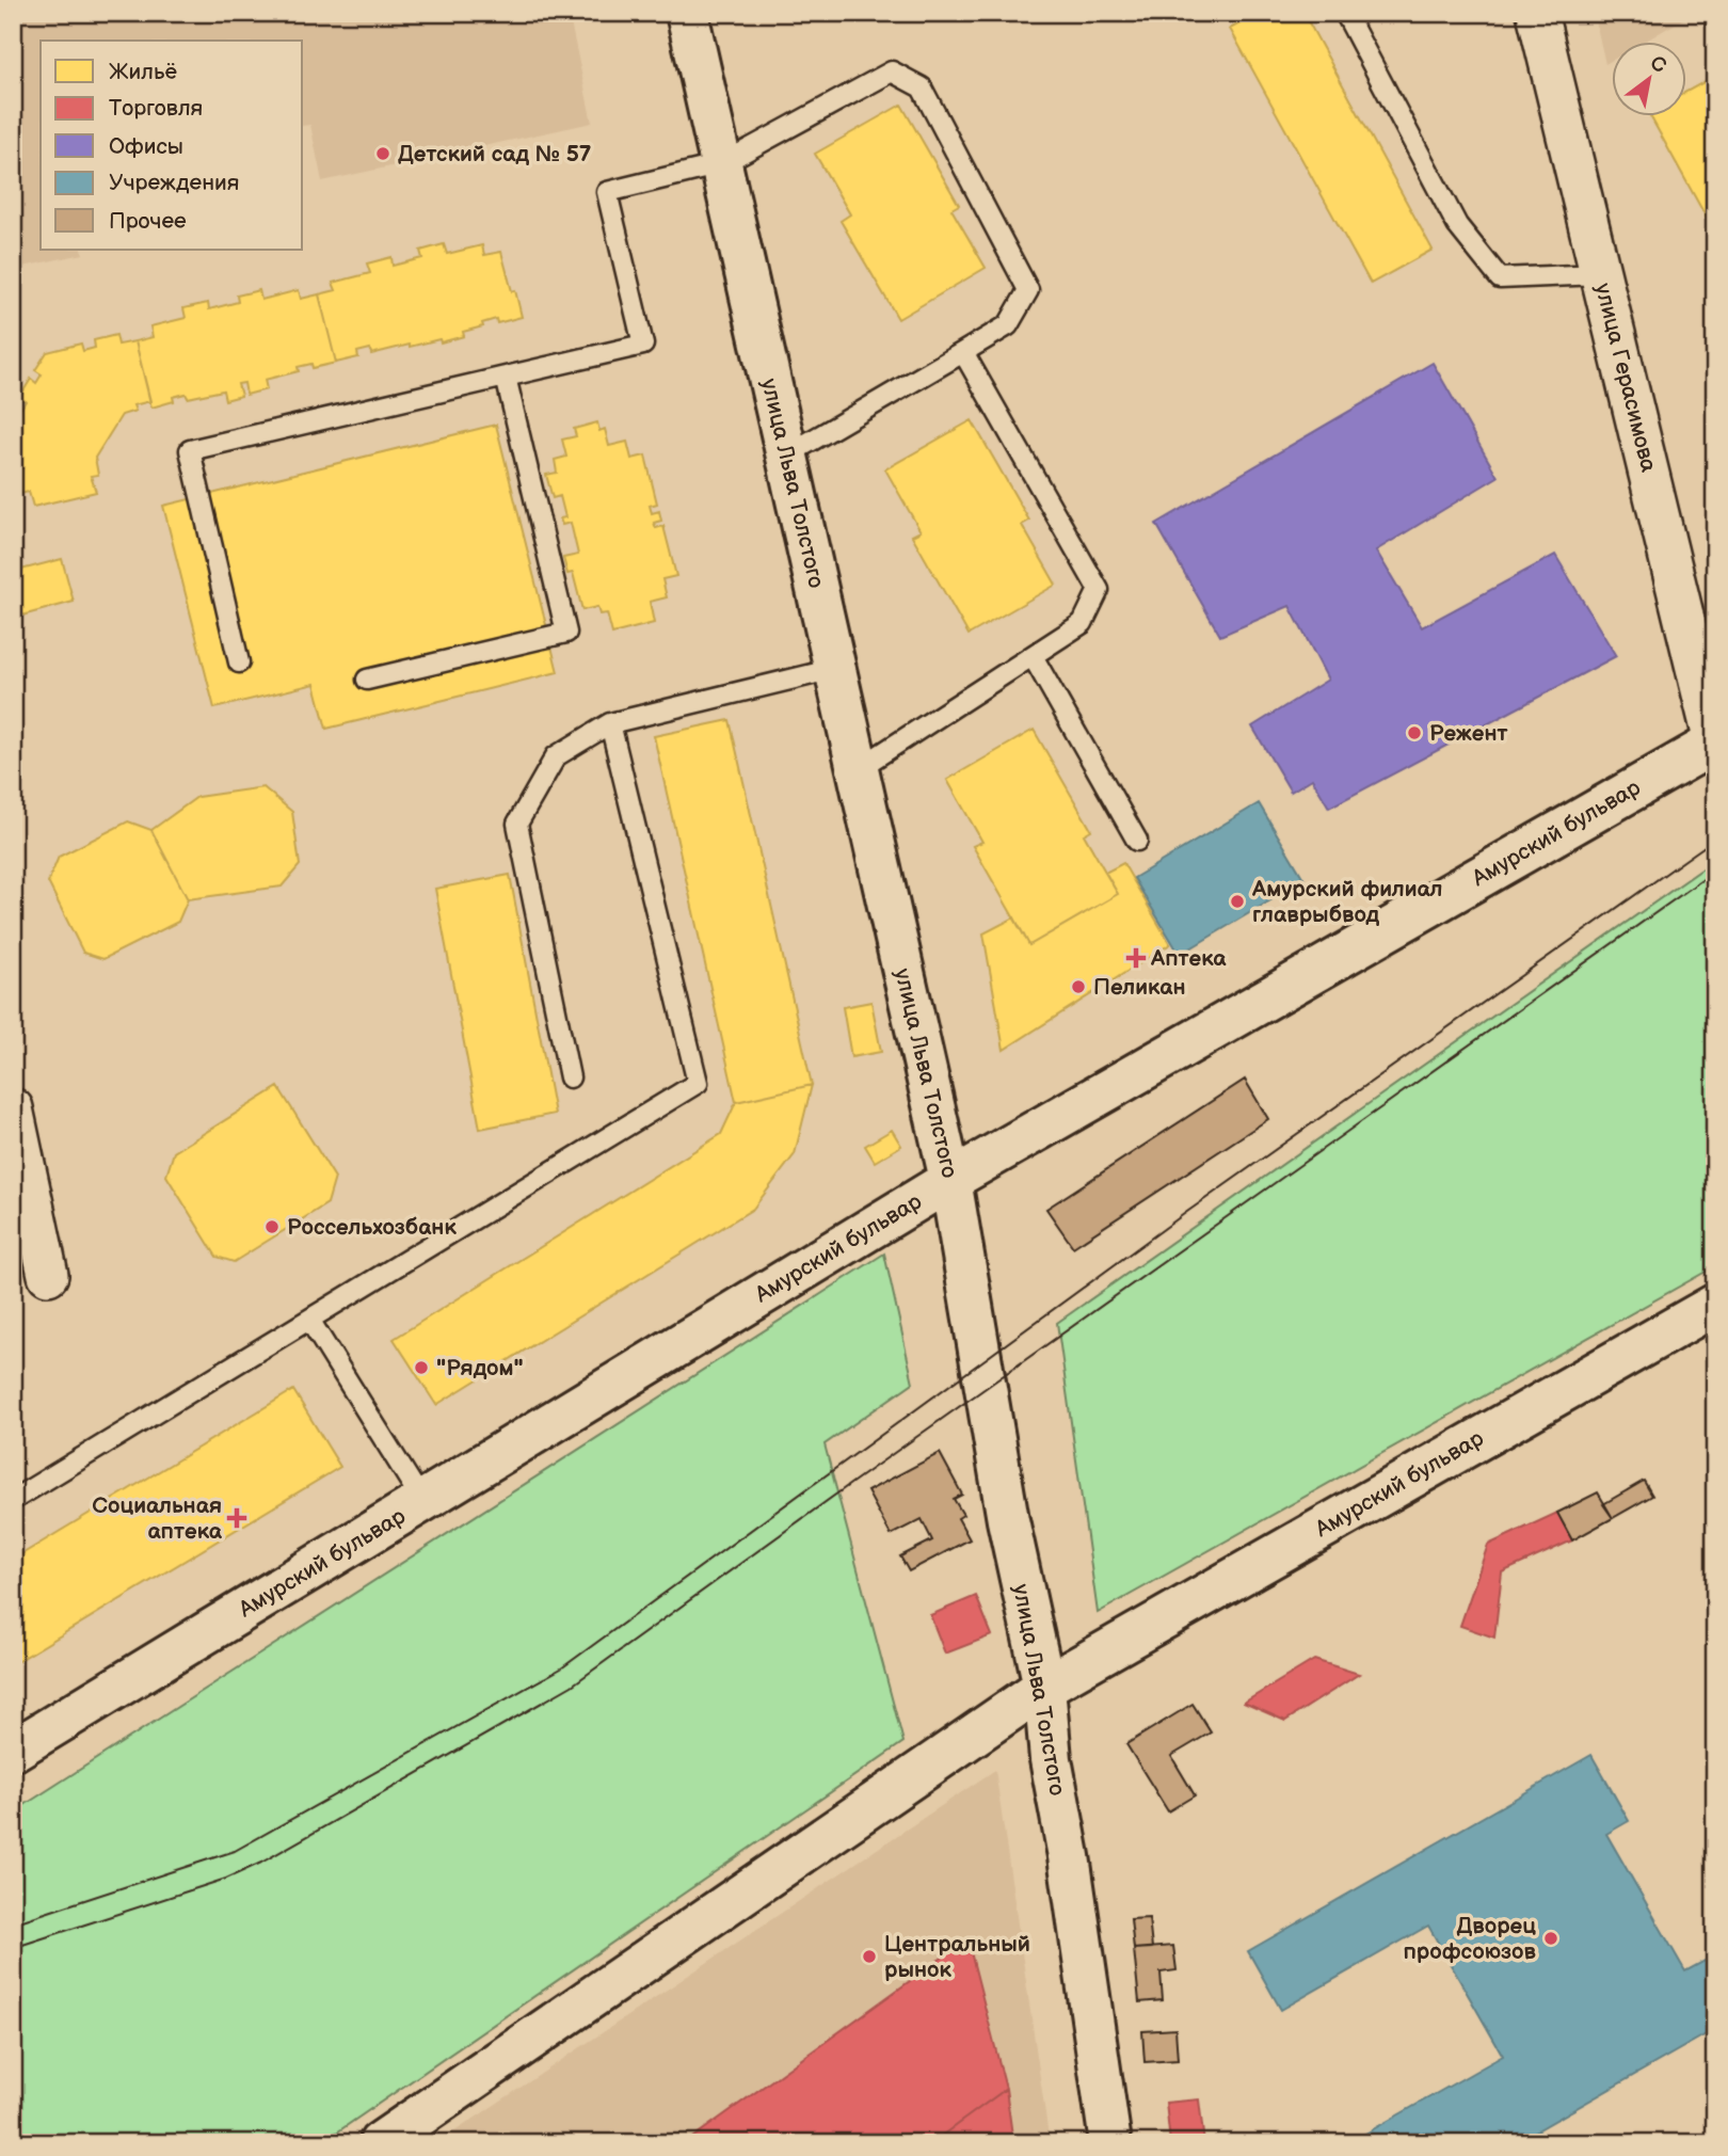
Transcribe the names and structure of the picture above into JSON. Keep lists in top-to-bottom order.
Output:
{
  "streets": {
    "street": ["улица Герасимова", "улица Льва Толстого", "Амурский бульвар"]
  },
  "crossings": [
    ["улица Герасимова", "Амурский бульвар"],
    ["улица Льва Толстого", "Амурский бульвар"]
  ],
  "places": {
    "other": [
      "Детский сад № 57",
      "Режент",
      "Амурский филиал главрыбвод",
      "Пеликан",
      "Россельхозбанк",
      "\"Рядом\"",
      "Дворец профсоюзов",
      "Центральный рынок"
    ],
    "health": ["Аптека", "Социальная аптека"]
  },
  "legend": [
    "Жильё",
    "Торговля",
    "Офисы",
    "Учреждения",
    "Прочее"
  ],
  "north": "top right"
}
